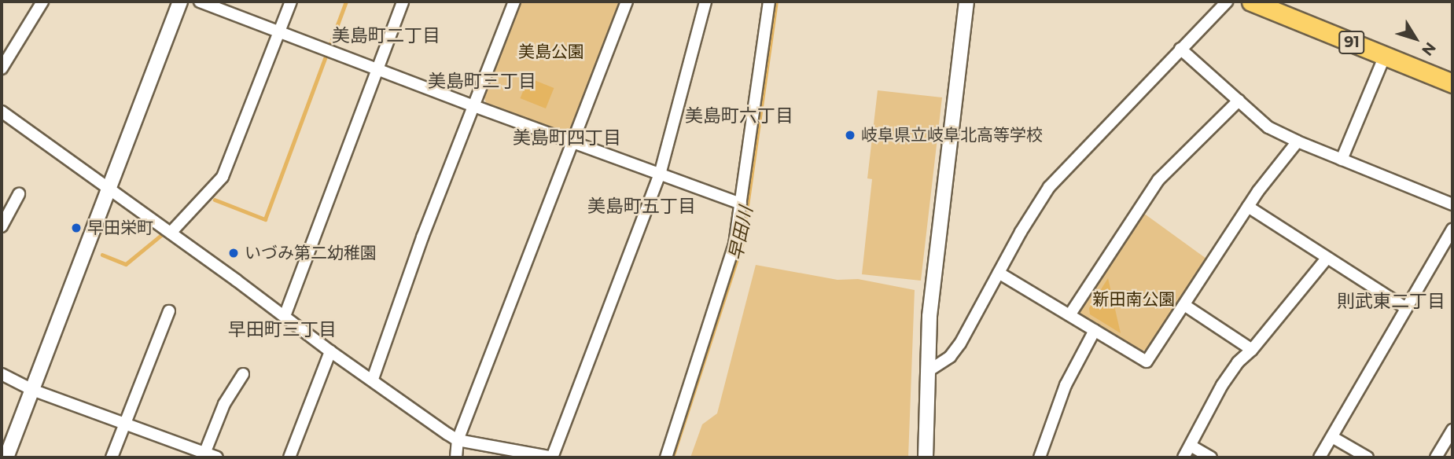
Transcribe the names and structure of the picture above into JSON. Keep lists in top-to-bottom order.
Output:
{
  "streets": {
    "main road": ["91"]
  },
  "districts": [
    "美島町二丁目",
    "美島町三丁目",
    "美島町六丁目",
    "美島町四丁目",
    "美島町五丁目",
    "則武東二丁目",
    "早田町三丁目"
  ],
  "water": ["早田川"],
  "parks": ["美島公園", "新田南公園"],
  "places": ["岐阜県立岐阜北高等学校", "早田栄町", "いづみ第二幼稚園"],
  "north": "bottom right"
}
